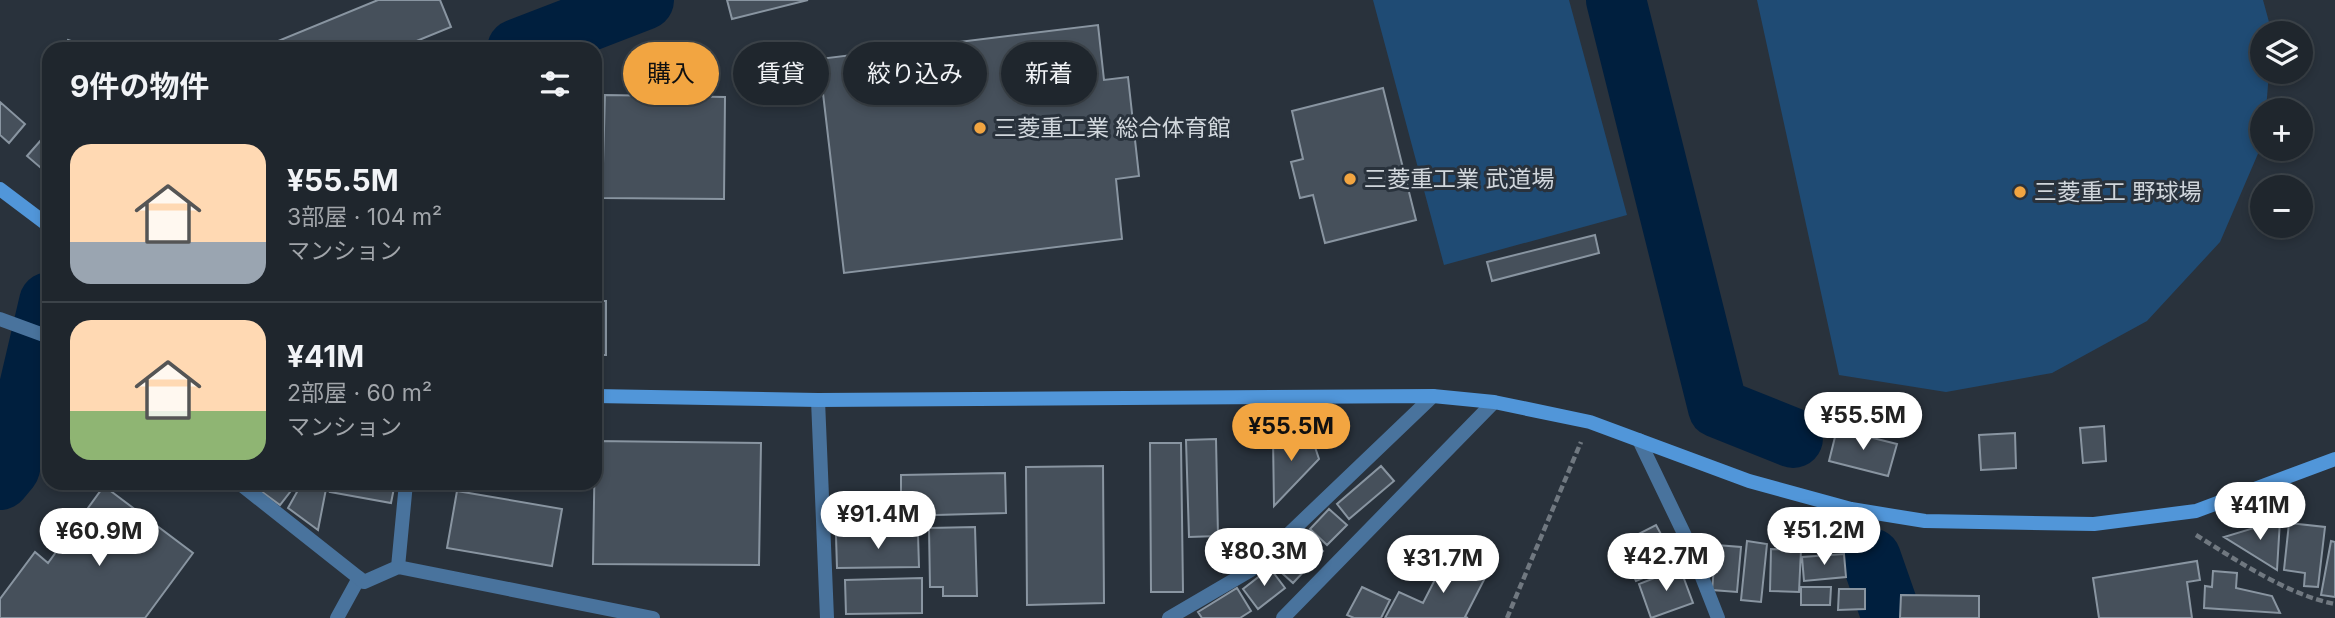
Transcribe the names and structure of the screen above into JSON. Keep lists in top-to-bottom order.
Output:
{
  "places": ["三菱重工業 総合体育館", "三菱重工業 武道場", "三菱重工 野球場"],
  "page": {
    "map_buttons": ["+", "−"],
    "chip": [
      "購入",
      "賃貸",
      "絞り込み",
      "新着"
    ],
    "heading": "9件の物件",
    "list": [
      {
        "name": "¥55.5M",
        "note": "3部屋 · 104 m² · マンション"
      },
      {
        "name": "¥41M",
        "note": "2部屋 · 60 m² · マンション"
      }
    ],
    "price": [
      "¥55.5M",
      "¥55.5M",
      "¥41M",
      "¥91.4M",
      "¥51.2M",
      "¥60.9M",
      "¥80.3M",
      "¥42.7M",
      "¥31.7M"
    ]
  }
}
